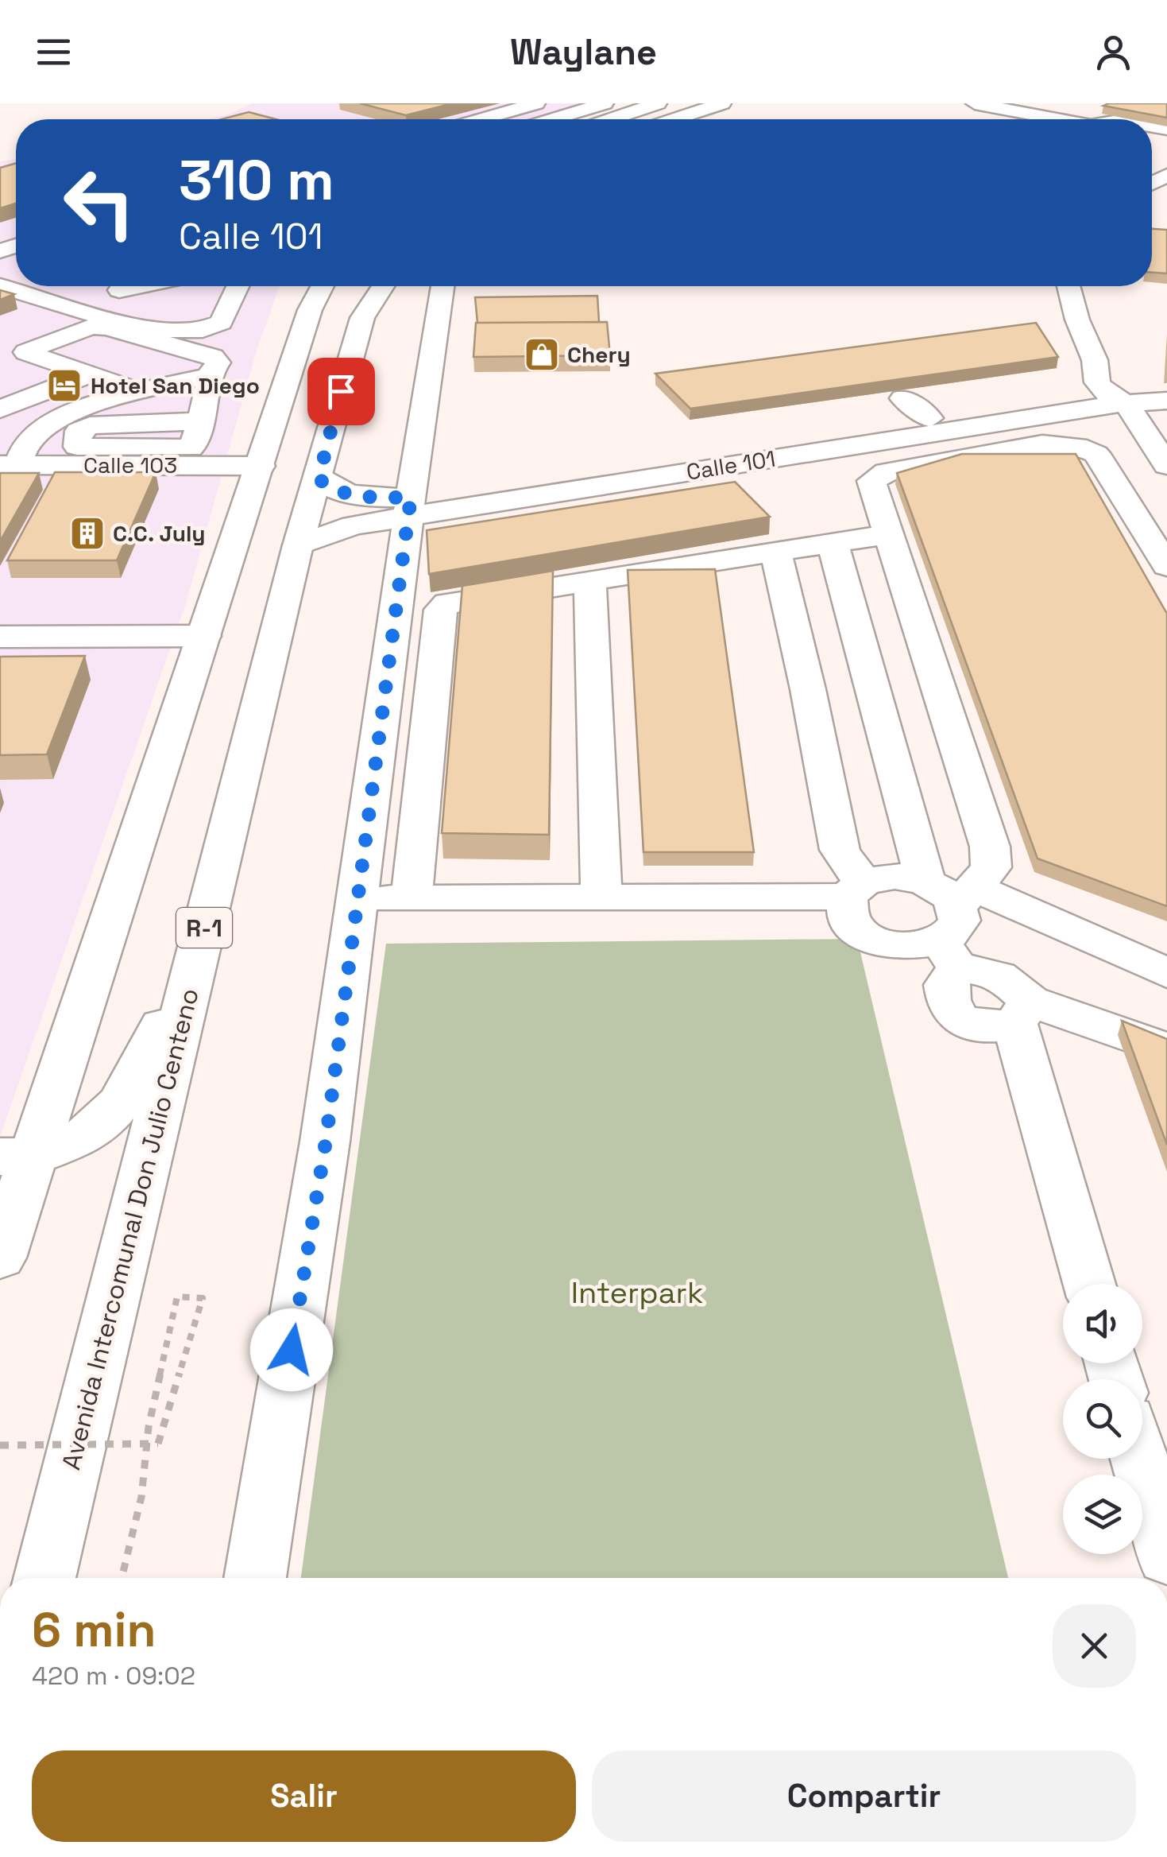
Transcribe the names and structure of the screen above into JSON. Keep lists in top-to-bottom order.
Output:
{
  "streets": {
    "street": [
      "Calle 103",
      "Calle 101",
      "R-1",
      "Avenida Intercomunal Don Julio Centeno"
    ]
  },
  "crossings": [
    ["Calle 101", "Avenida Intercomunal Don Julio Centeno"]
  ],
  "parks": ["Interpark"],
  "places": {
    "shop": ["Chery"],
    "hotel": ["Hotel San Diego"],
    "building": ["C.C. July"]
  },
  "page": {
    "header": "Waylane",
    "turn": ["310 m", "Calle 101"],
    "heading": ["6 min", "420 m · 09:02"],
    "buttons": ["Salir", "Compartir"]
  }
}
